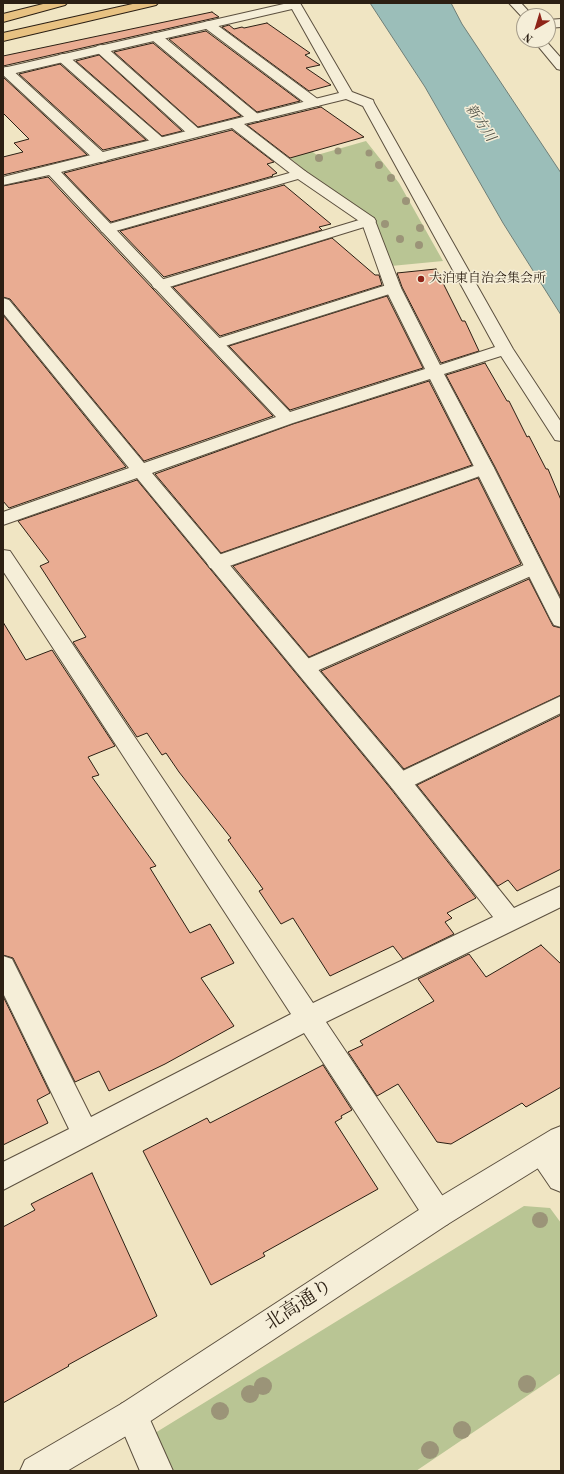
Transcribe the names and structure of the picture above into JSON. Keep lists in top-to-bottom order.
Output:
{
  "streets": {
    "street": ["北高通り"]
  },
  "water": ["新方川"],
  "places": ["大泊東自治会集会所"],
  "north": "bottom left"
}
